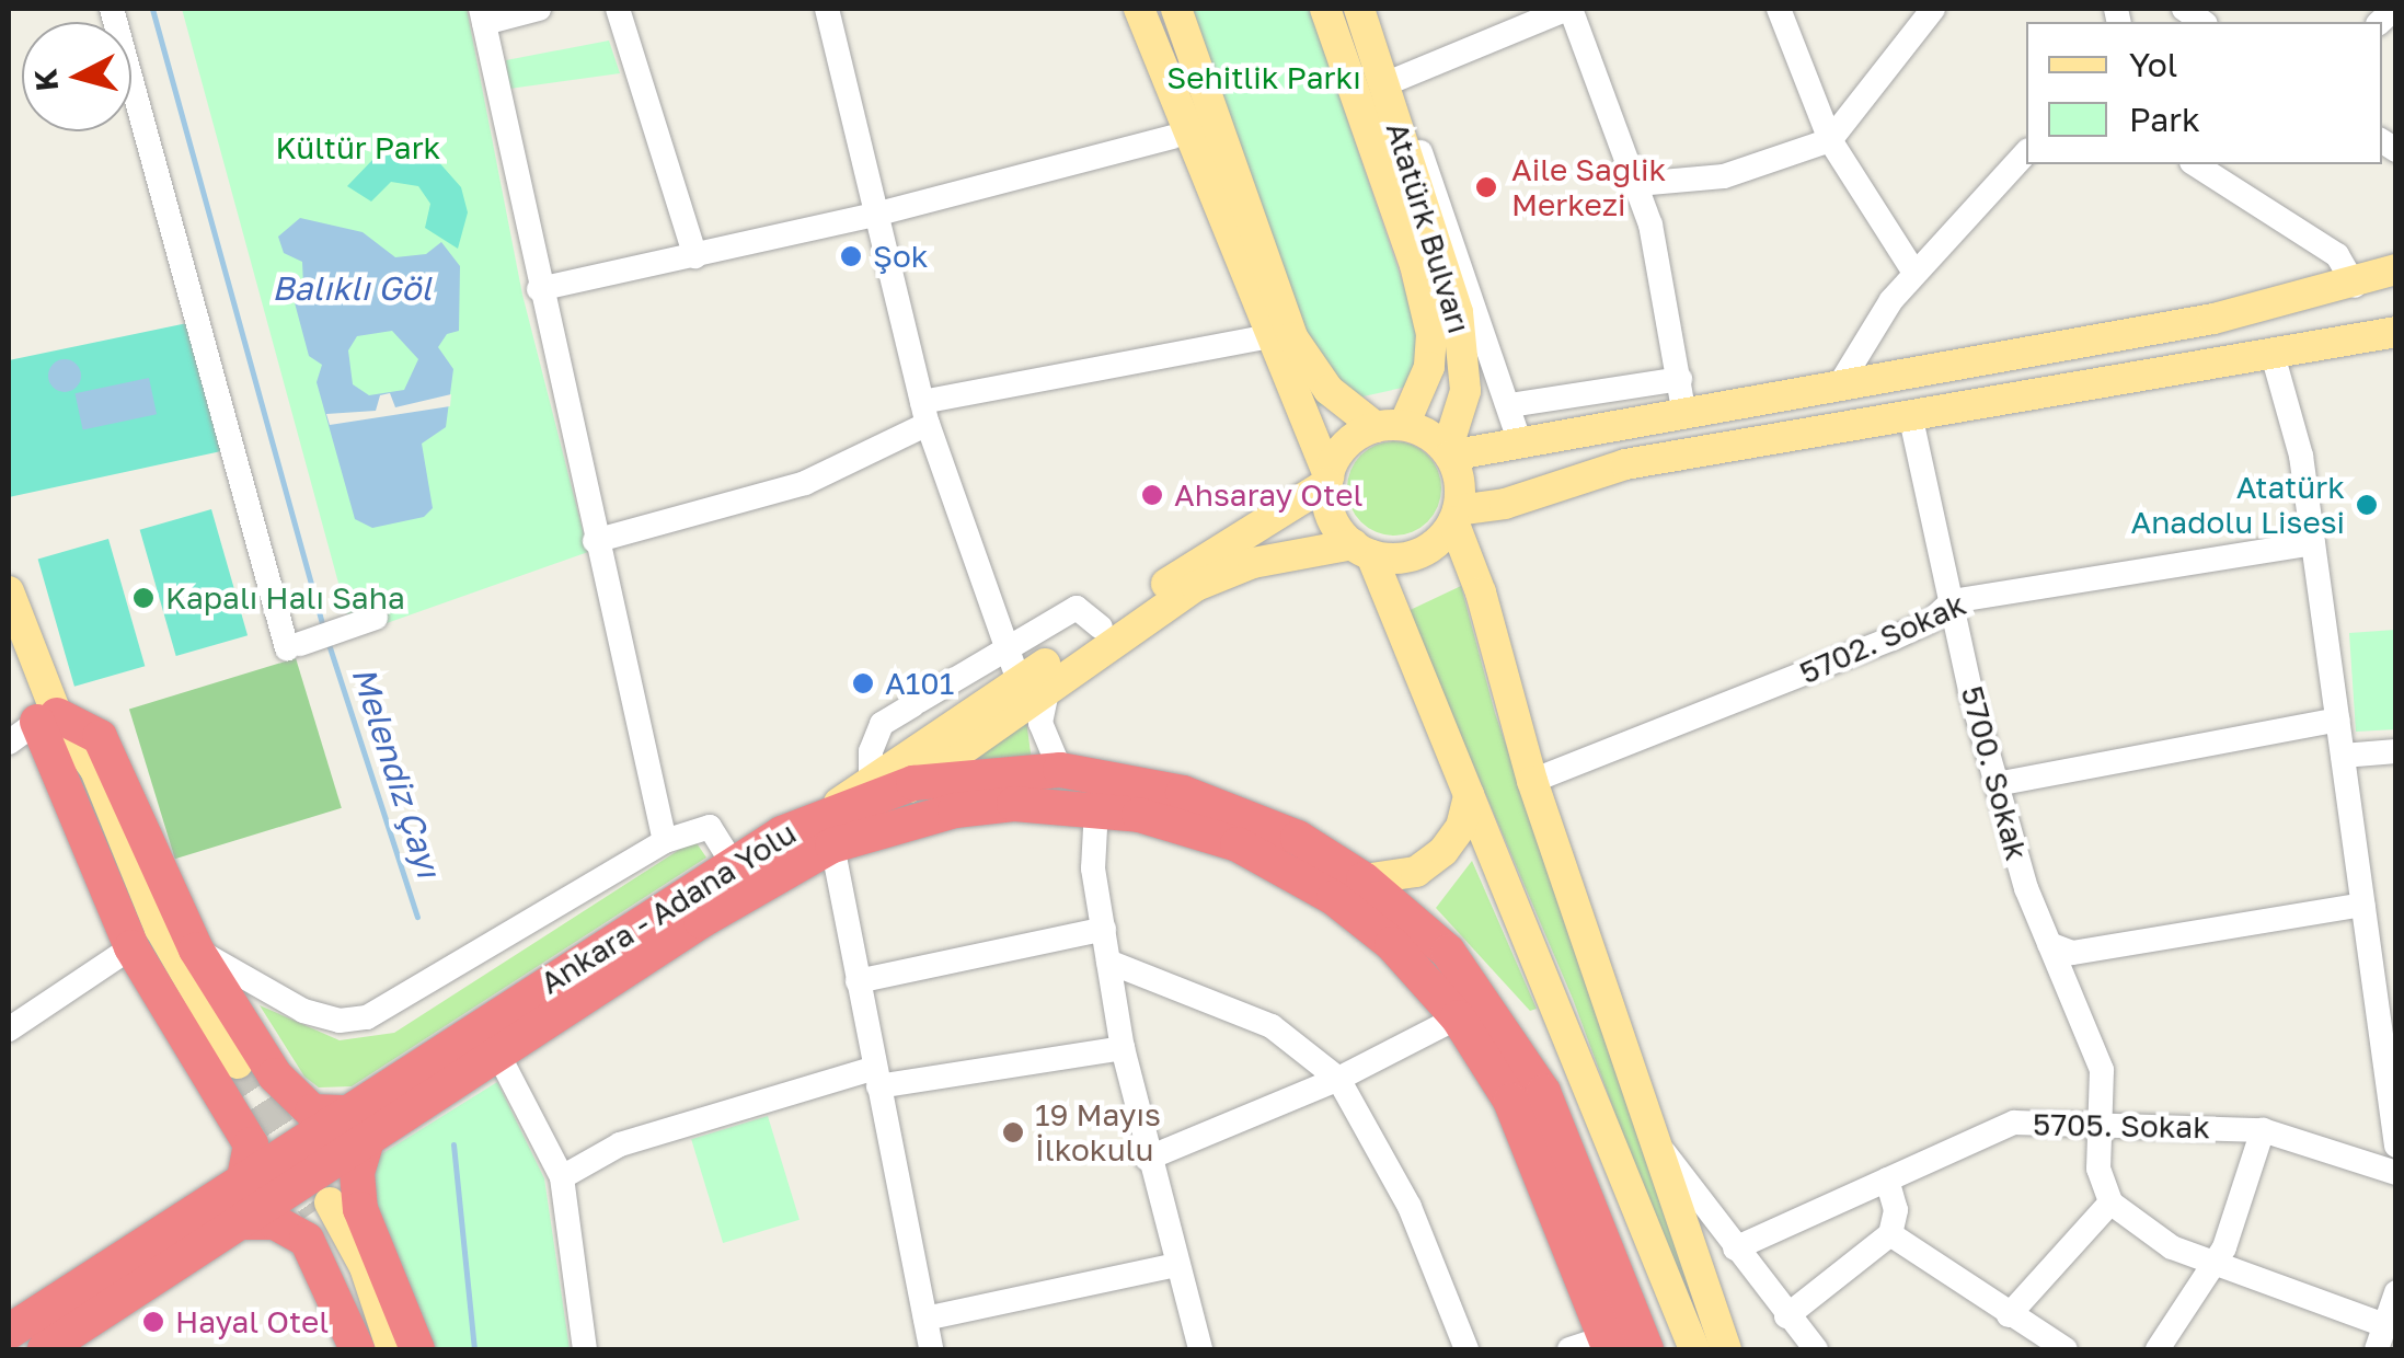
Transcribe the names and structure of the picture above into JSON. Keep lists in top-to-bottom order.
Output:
{
  "streets": {
    "highway": ["Ankara - Adana Yolu"],
    "main road": ["Atatürk Bulvarı"],
    "street": ["5702. Sokak", "5700. Sokak", "5705. Sokak"]
  },
  "crossings": [
    ["5702. Sokak", "5700. Sokak"],
    ["5700. Sokak", "5705. Sokak"]
  ],
  "water": ["Balıklı Göl", "Melendiz Çayı"],
  "parks": ["Sehitlik Parkı", "Kültür Park"],
  "places": [
    "Aile Saglik Merkezi",
    "Şok",
    "Ahsaray Otel",
    "Atatürk Anadolu Lisesi",
    "Kapalı Halı Saha",
    "A101",
    "19 Mayıs İlkokulu",
    "Hayal Otel"
  ],
  "legend": ["Yol", "Park"],
  "north": "left"
}
